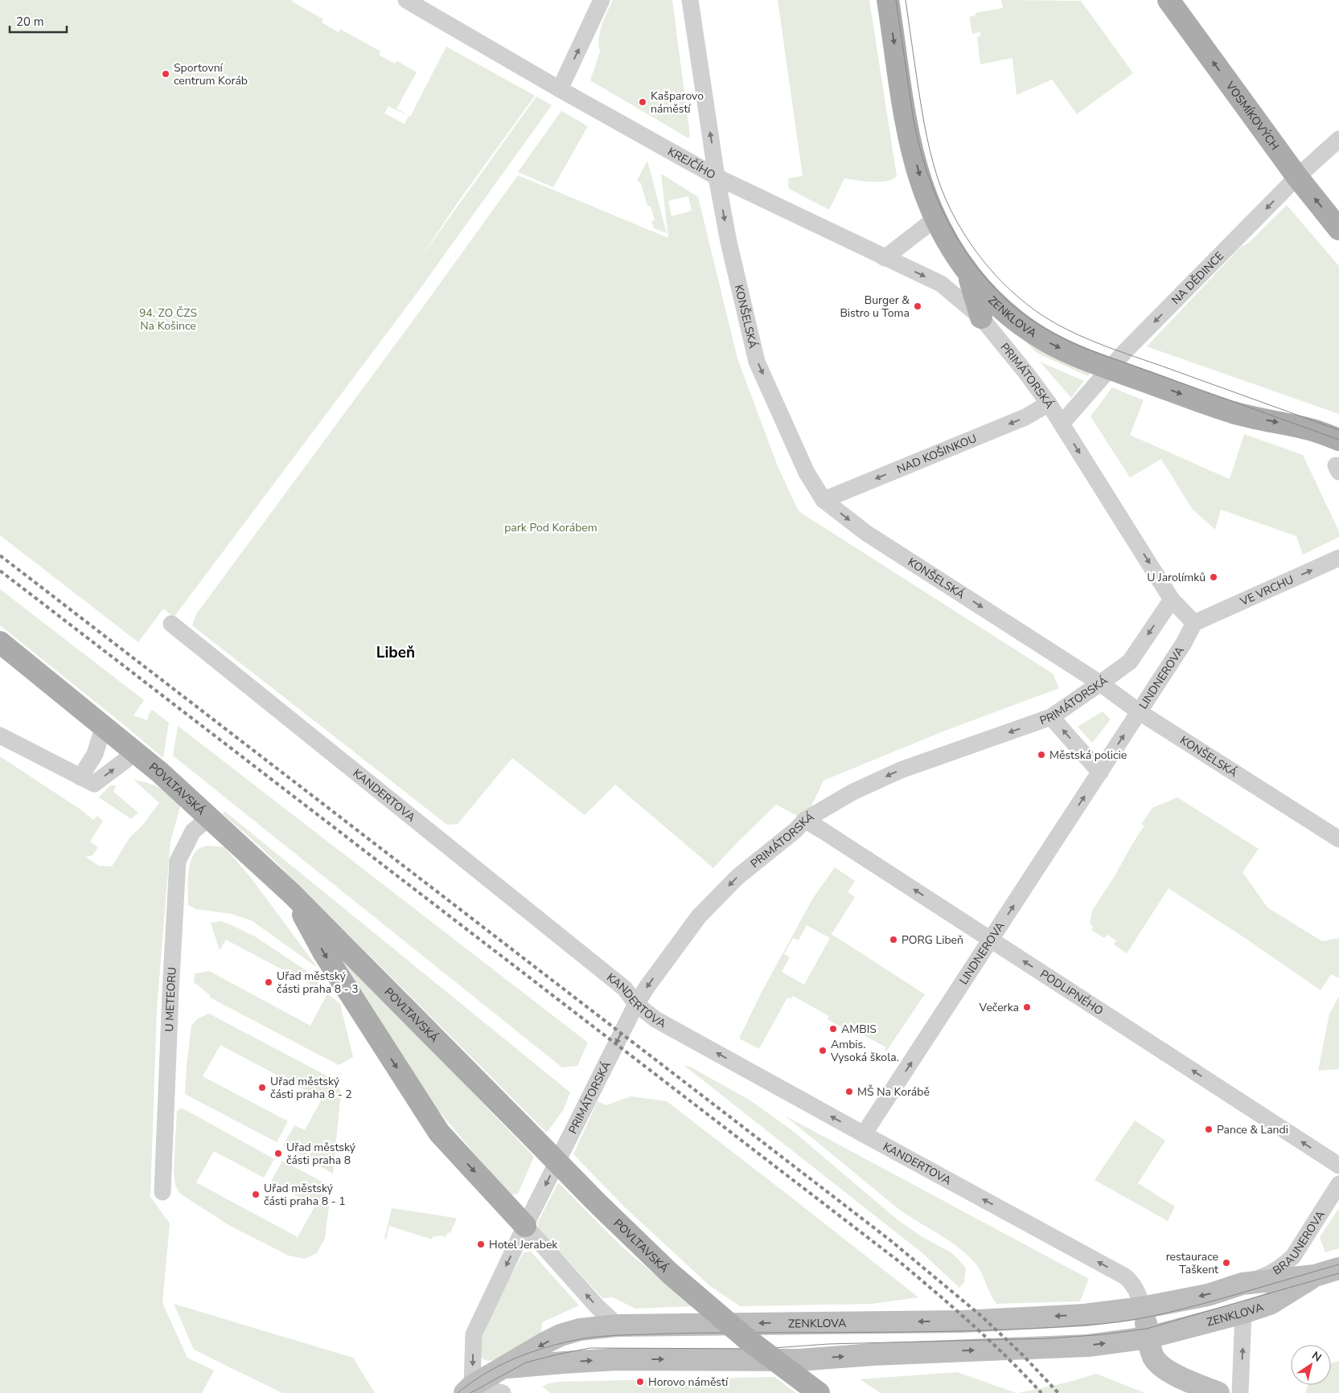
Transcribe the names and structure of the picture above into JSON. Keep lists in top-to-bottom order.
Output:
{
  "streets": {
    "main road": ["VOSMÍKOVÝCH", "ZENKLOVA", "POVLTAVSKÁ"],
    "street": [
      "KREJČÍHO",
      "NA DĚDINCE",
      "KONŠELSKÁ",
      "PRIMÁTORSKÁ",
      "NAD KOŠINKOU",
      "VE VRCHU",
      "LINDNEROVA",
      "KANDERTOVA",
      "PODLIPNÉHO",
      "U METEORU",
      "BRAUNEROVA"
    ]
  },
  "crossings": [
    ["VOSMÍKOVÝCH", "NA DĚDINCE"],
    ["KREJČÍHO", "KONŠELSKÁ"],
    ["KREJČÍHO", "PRIMÁTORSKÁ"],
    ["NA DĚDINCE", "ZENKLOVA"],
    ["NA DĚDINCE", "PRIMÁTORSKÁ"],
    ["KONŠELSKÁ", "PRIMÁTORSKÁ"],
    ["KONŠELSKÁ", "NAD KOŠINKOU"],
    ["KONŠELSKÁ", "LINDNEROVA"],
    ["ZENKLOVA", "PRIMÁTORSKÁ"],
    ["ZENKLOVA", "KANDERTOVA"],
    ["ZENKLOVA", "BRAUNEROVA"],
    ["PRIMÁTORSKÁ", "NAD KOŠINKOU"],
    ["PRIMÁTORSKÁ", "VE VRCHU"],
    ["PRIMÁTORSKÁ", "LINDNEROVA"],
    ["PRIMÁTORSKÁ", "KANDERTOVA"],
    ["PRIMÁTORSKÁ", "PODLIPNÉHO"],
    ["VE VRCHU", "LINDNEROVA"],
    ["LINDNEROVA", "KANDERTOVA"],
    ["LINDNEROVA", "PODLIPNÉHO"],
    ["POVLTAVSKÁ", "U METEORU"]
  ],
  "one_way": [
    "VOSMÍKOVÝCH",
    "NA DĚDINCE",
    "KONŠELSKÁ",
    "PRIMÁTORSKÁ",
    "NAD KOŠINKOU",
    "VE VRCHU",
    "LINDNEROVA",
    "KANDERTOVA",
    "PODLIPNÉHO"
  ],
  "districts": ["Libeň"],
  "parks": ["94. ZO ČZS Na Košince", "park Pod Korábem"],
  "places": [
    "Sportovní centrum Koráb",
    "Kašparovo náměstí",
    "Burger & Bistro u Toma",
    "U Jarolímků",
    "Městská policie",
    "PORG Libeň",
    "Uřad městský části praha 8 - 3",
    "Večerka",
    "AMBIS",
    "Ambis. Vysoká škola.",
    "Uřad městský části praha 8 - 2",
    "MŠ Na Korábě",
    "Pance & Landi",
    "Uřad městský části praha 8",
    "Uřad městský části praha 8 - 1",
    "Hotel Jerabek",
    "restaurace Taškent",
    "Horovo náměstí"
  ],
  "scale_bar": "20 m",
  "north": "top right"
}
